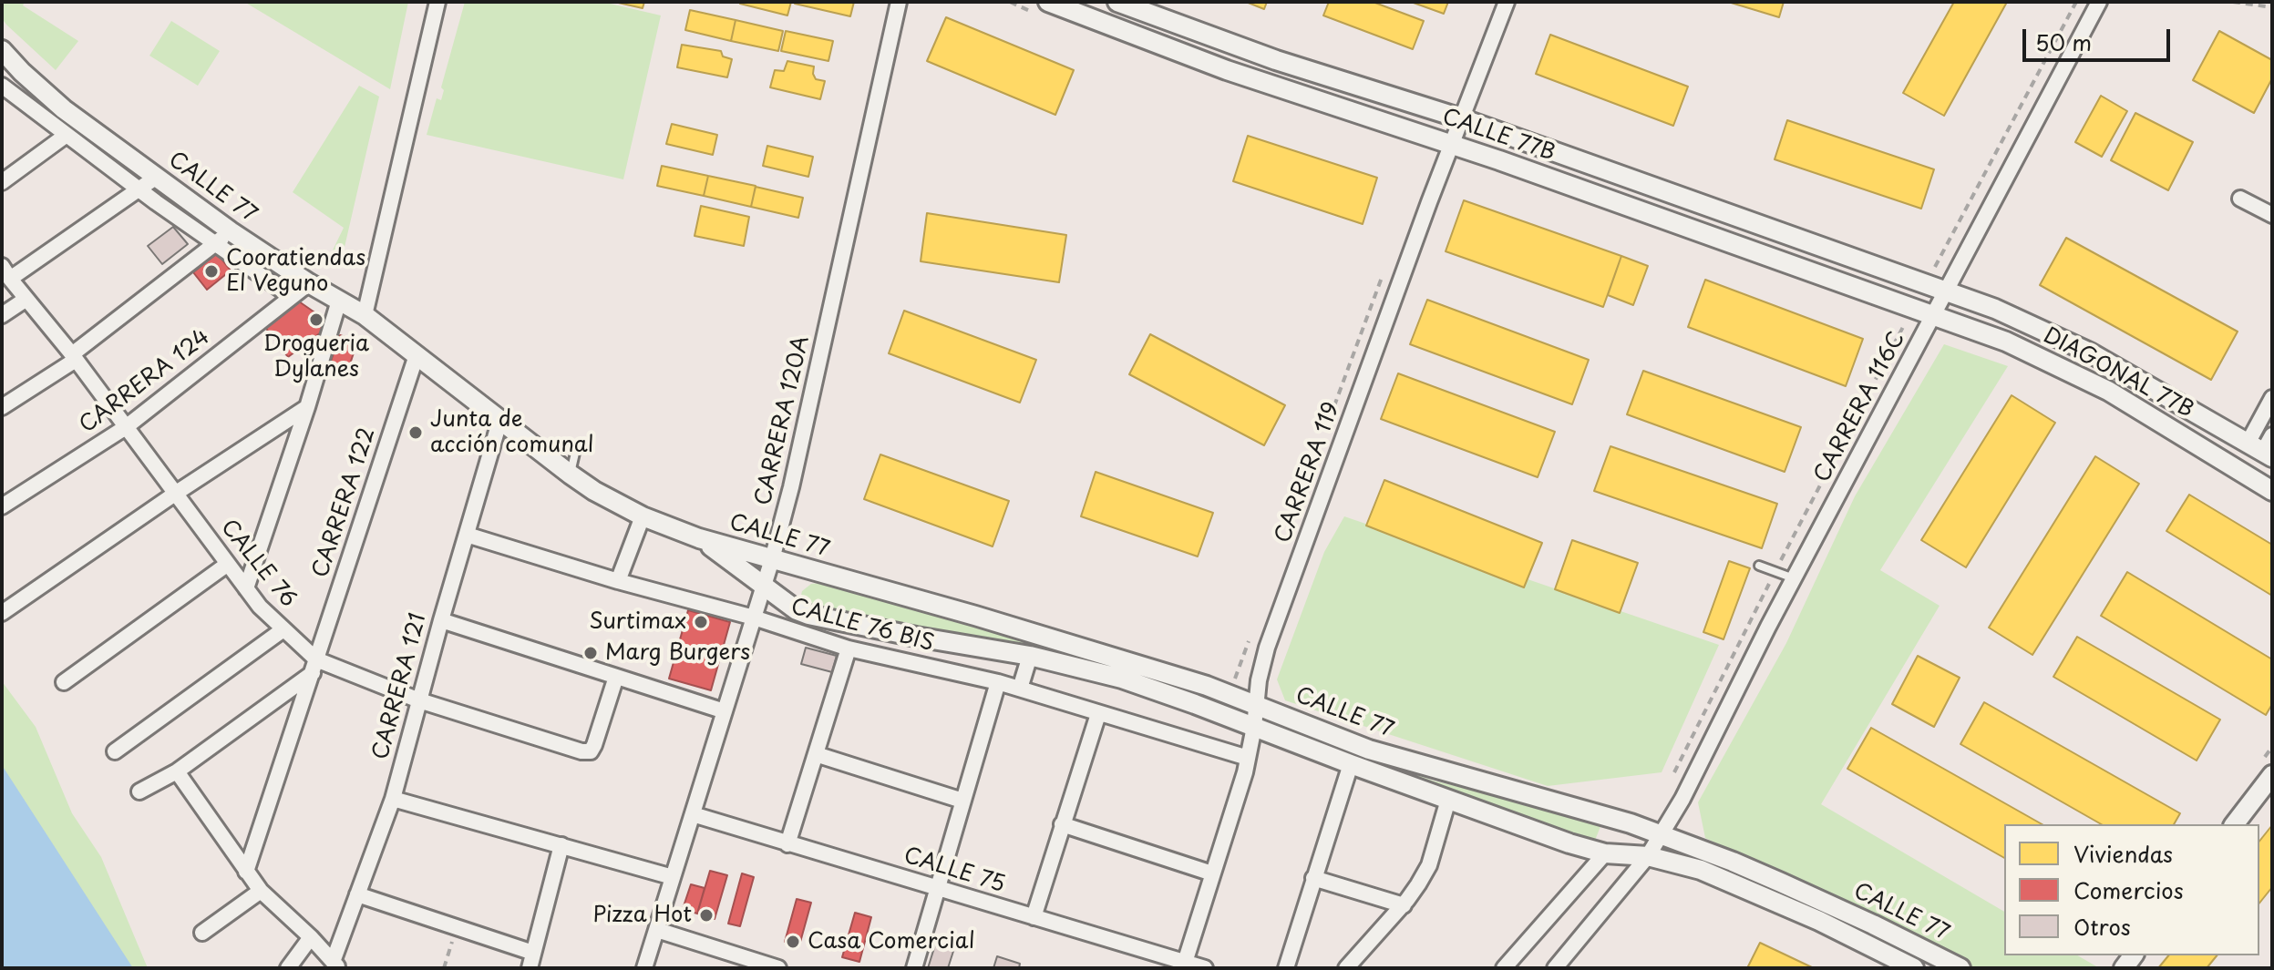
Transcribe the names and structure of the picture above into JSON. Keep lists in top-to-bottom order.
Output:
{
  "streets": {
    "street": [
      "CALLE 77B",
      "CALLE 77",
      "DIAGONAL 77B",
      "CARRERA 124",
      "CARRERA 116C",
      "CARRERA 120A",
      "CARRERA 119",
      "CARRERA 122",
      "CALLE 76",
      "CALLE 76 BIS",
      "CARRERA 121",
      "CALLE 75"
    ]
  },
  "crossings": [
    ["CALLE 77B", "DIAGONAL 77B"],
    ["CALLE 77B", "CARRERA 116C"],
    ["CALLE 77B", "CARRERA 119"],
    ["CALLE 77", "CARRERA 124"],
    ["CALLE 77", "CARRERA 116C"],
    ["CALLE 77", "CARRERA 120A"],
    ["CALLE 77", "CARRERA 119"],
    ["CALLE 77", "CARRERA 122"],
    ["CALLE 77", "CARRERA 121"],
    ["DIAGONAL 77B", "CARRERA 116C"],
    ["CARRERA 124", "CALLE 76"],
    ["CARRERA 120A", "CALLE 76 BIS"],
    ["CARRERA 120A", "CALLE 75"],
    ["CARRERA 119", "CALLE 76 BIS"],
    ["CARRERA 119", "CALLE 75"],
    ["CARRERA 122", "CALLE 76"],
    ["CALLE 76", "CARRERA 121"],
    ["CALLE 76 BIS", "CARRERA 121"]
  ],
  "places": [
    "Cooratiendas El Veguno",
    "Drogueria Dylanes",
    "Junta de acción comunal",
    "Surtimax",
    "Marg Burgers",
    "Pizza Hot",
    "Casa Comercial"
  ],
  "legend": ["Viviendas", "Comercios", "Otros"],
  "scale_bar": "50 m"
}
